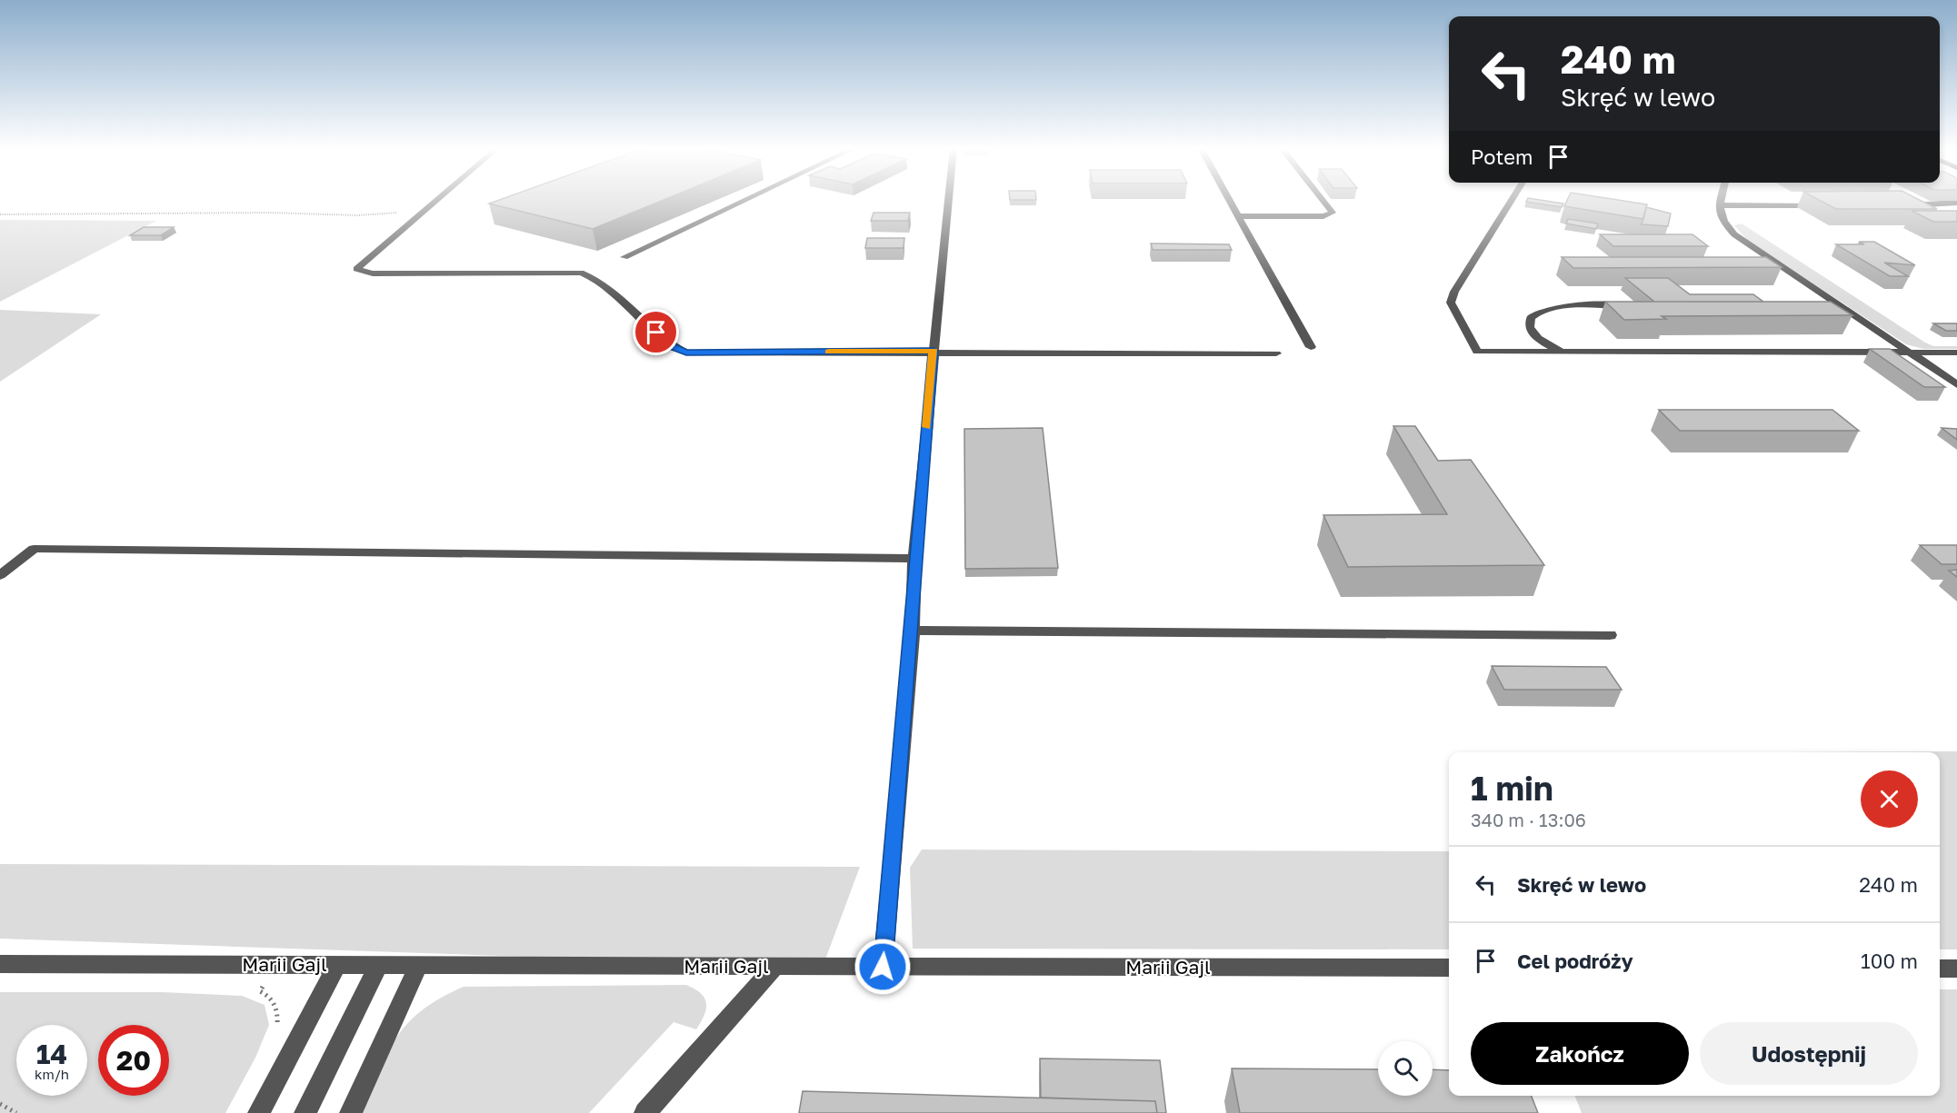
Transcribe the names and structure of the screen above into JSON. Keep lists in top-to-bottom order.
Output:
{
  "streets": {
    "street": ["Marii Gajl"]
  },
  "page": {
    "turn": ["240 m", "Skręć w lewo"],
    "then": "Potem",
    "heading": ["1 min", "340 m · 13:06"],
    "list": [
      {
        "name": "Skręć w lewo",
        "value": "240 m"
      },
      {
        "name": "Cel podróży",
        "value": "100 m"
      }
    ],
    "buttons": ["Zakończ", "Udostępnij"],
    "speed": "14 km/h",
    "limit": "20"
  }
}
